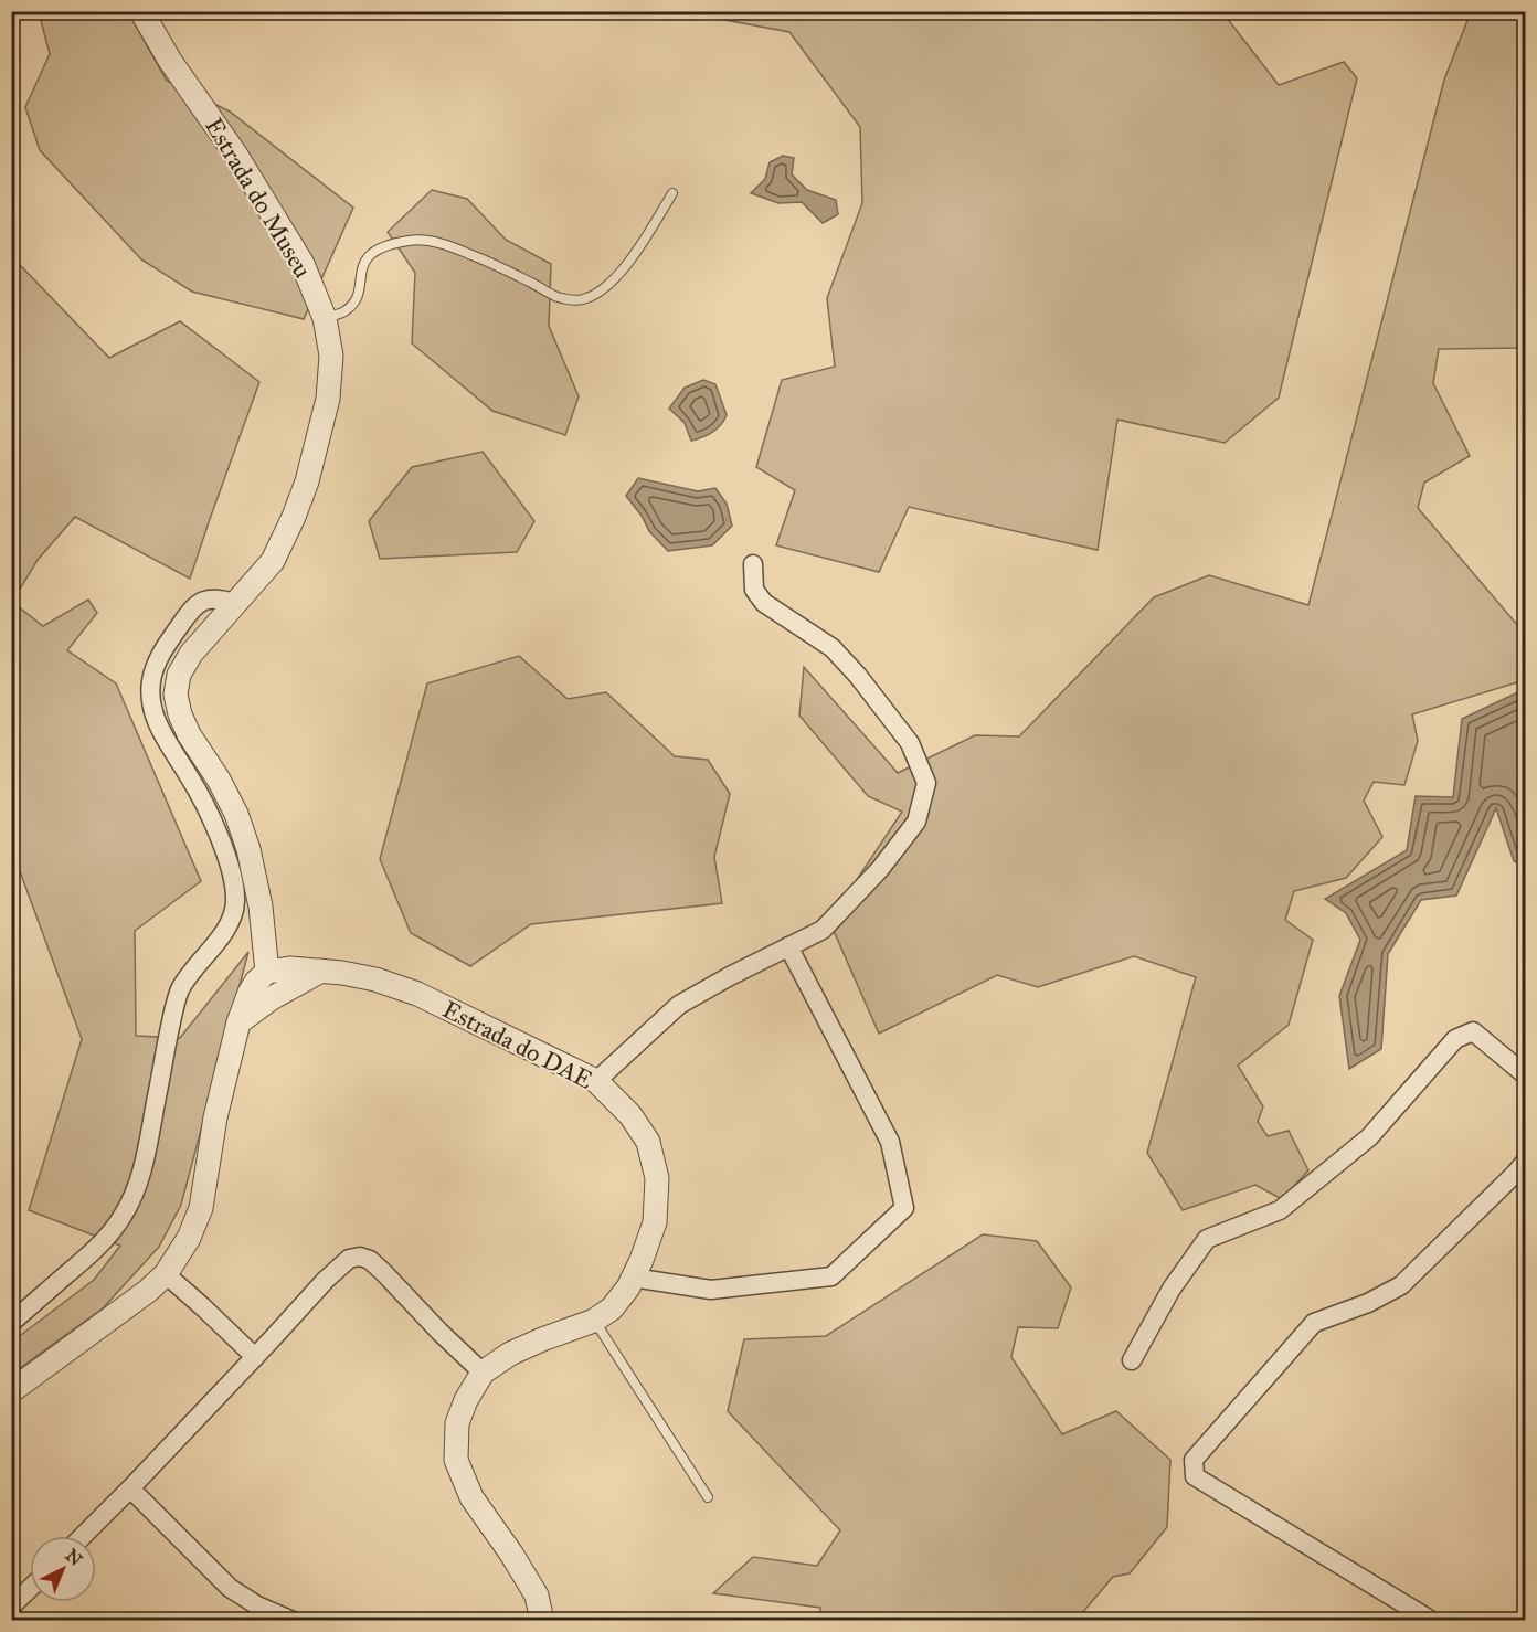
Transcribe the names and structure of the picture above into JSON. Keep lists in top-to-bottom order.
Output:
{
  "streets": {
    "street": ["Estrada do Museu", "Estrada do DAE"]
  },
  "crossings": [
    ["Estrada do Museu", "Estrada do DAE"]
  ],
  "north": "top right"
}
